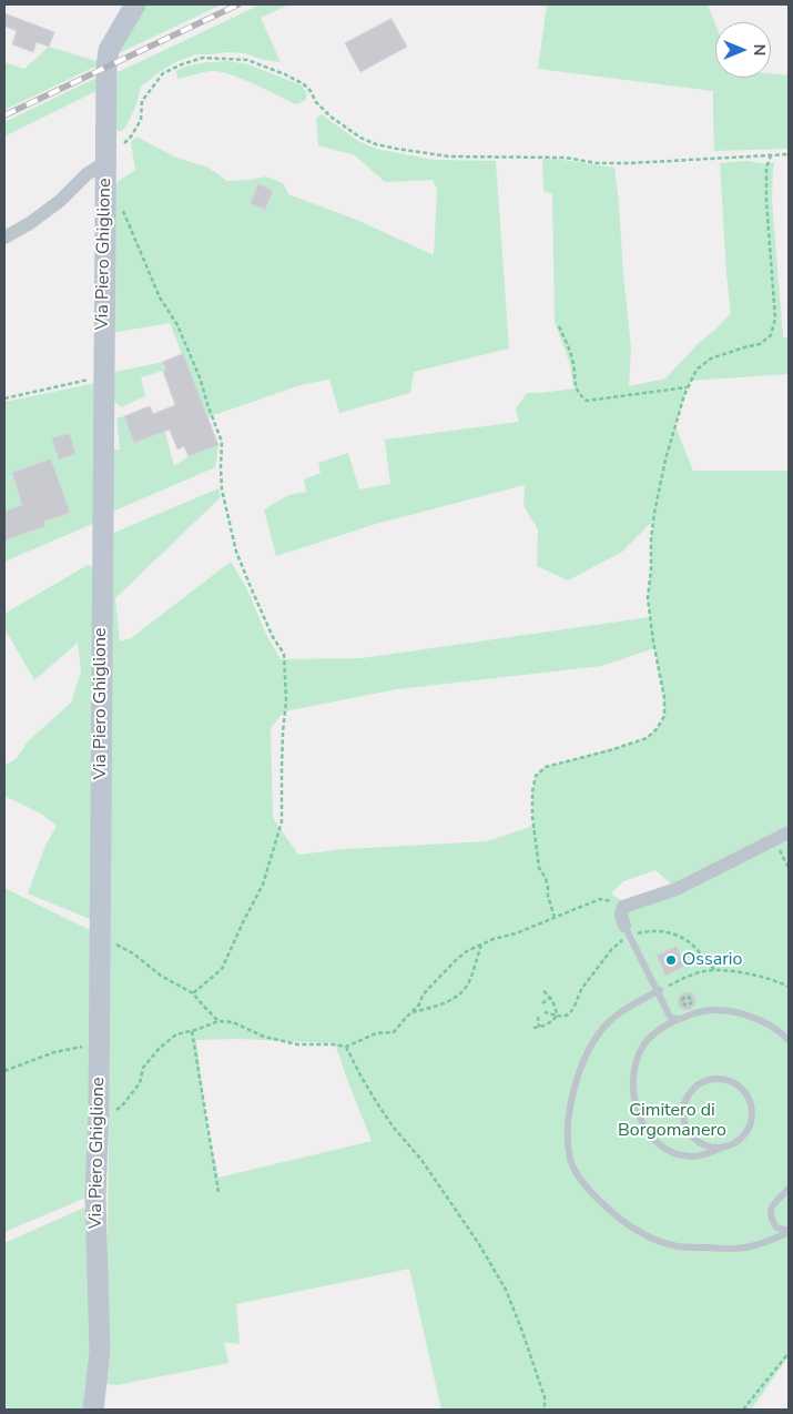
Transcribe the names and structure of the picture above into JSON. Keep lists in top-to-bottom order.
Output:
{
  "streets": {
    "street": ["Via Piero Ghiglione"]
  },
  "parks": ["Cimitero di Borgomanero"],
  "places": ["Ossario"],
  "north": "right"
}
